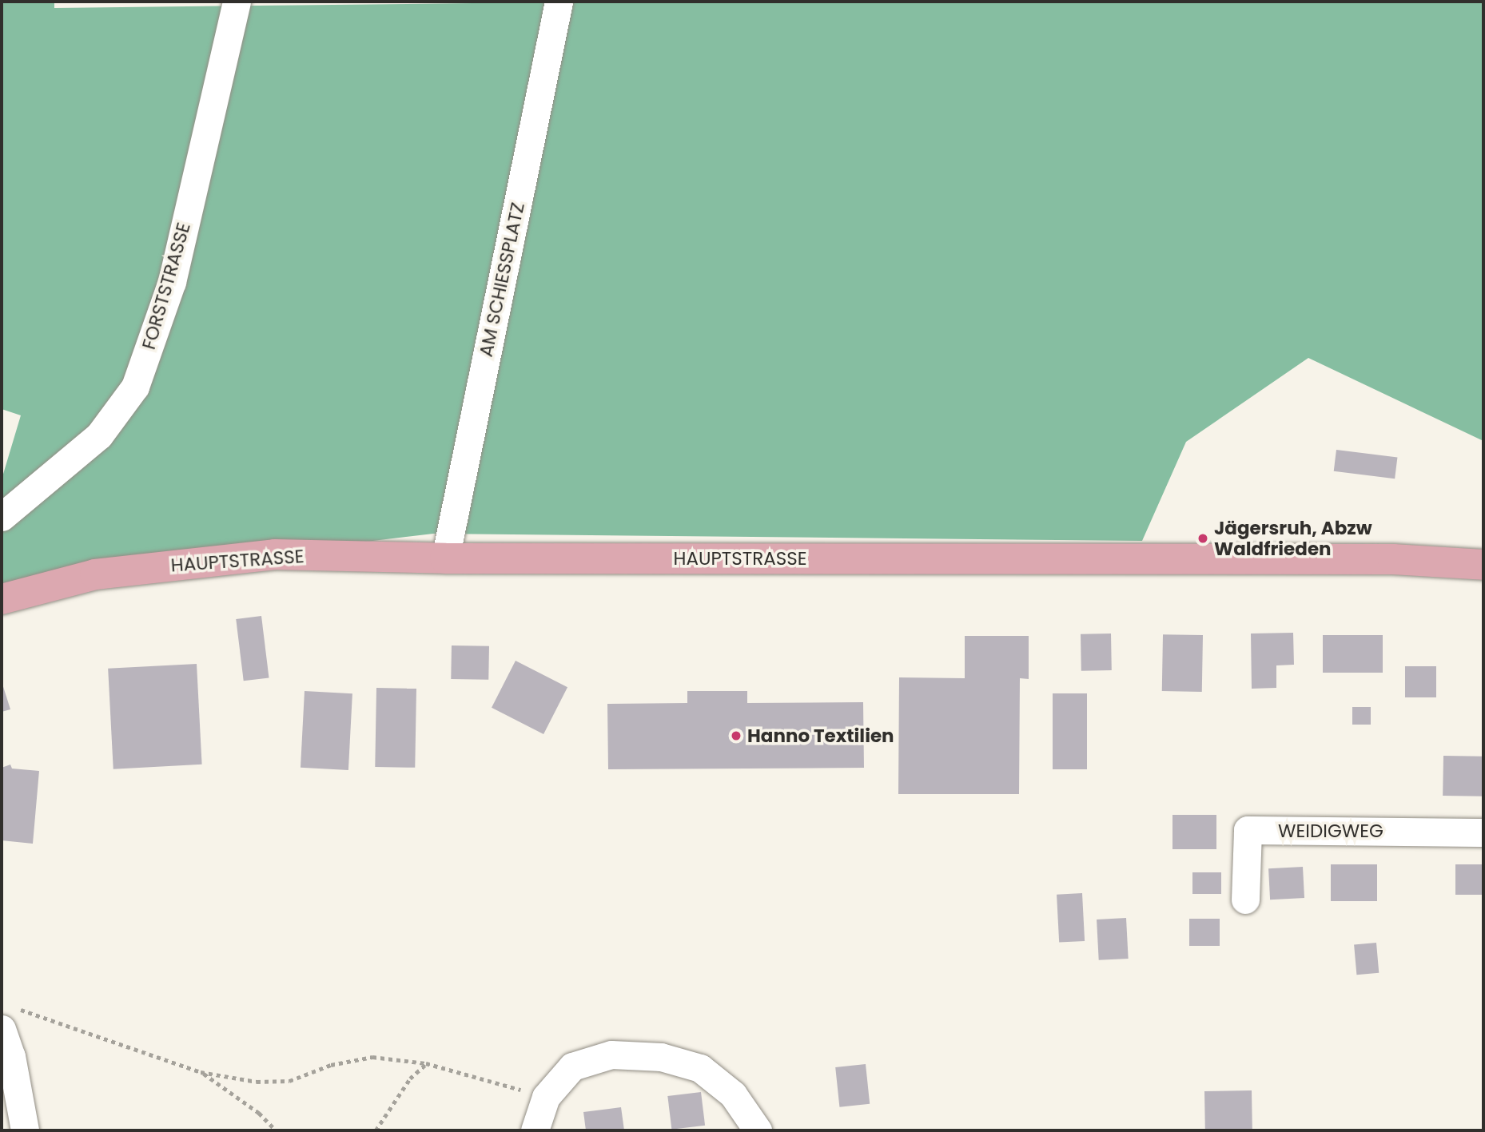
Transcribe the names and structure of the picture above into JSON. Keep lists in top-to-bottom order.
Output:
{
  "streets": {
    "main road": ["HAUPTSTRASSE"],
    "street": ["AM SCHIESSPLATZ", "FORSTSTRASSE", "WEIDIGWEG"]
  },
  "crossings": [
    ["AM SCHIESSPLATZ", "HAUPTSTRASSE"]
  ],
  "places": ["Jägersruh, Abzw Waldfrieden", "Hanno Textilien"]
}
